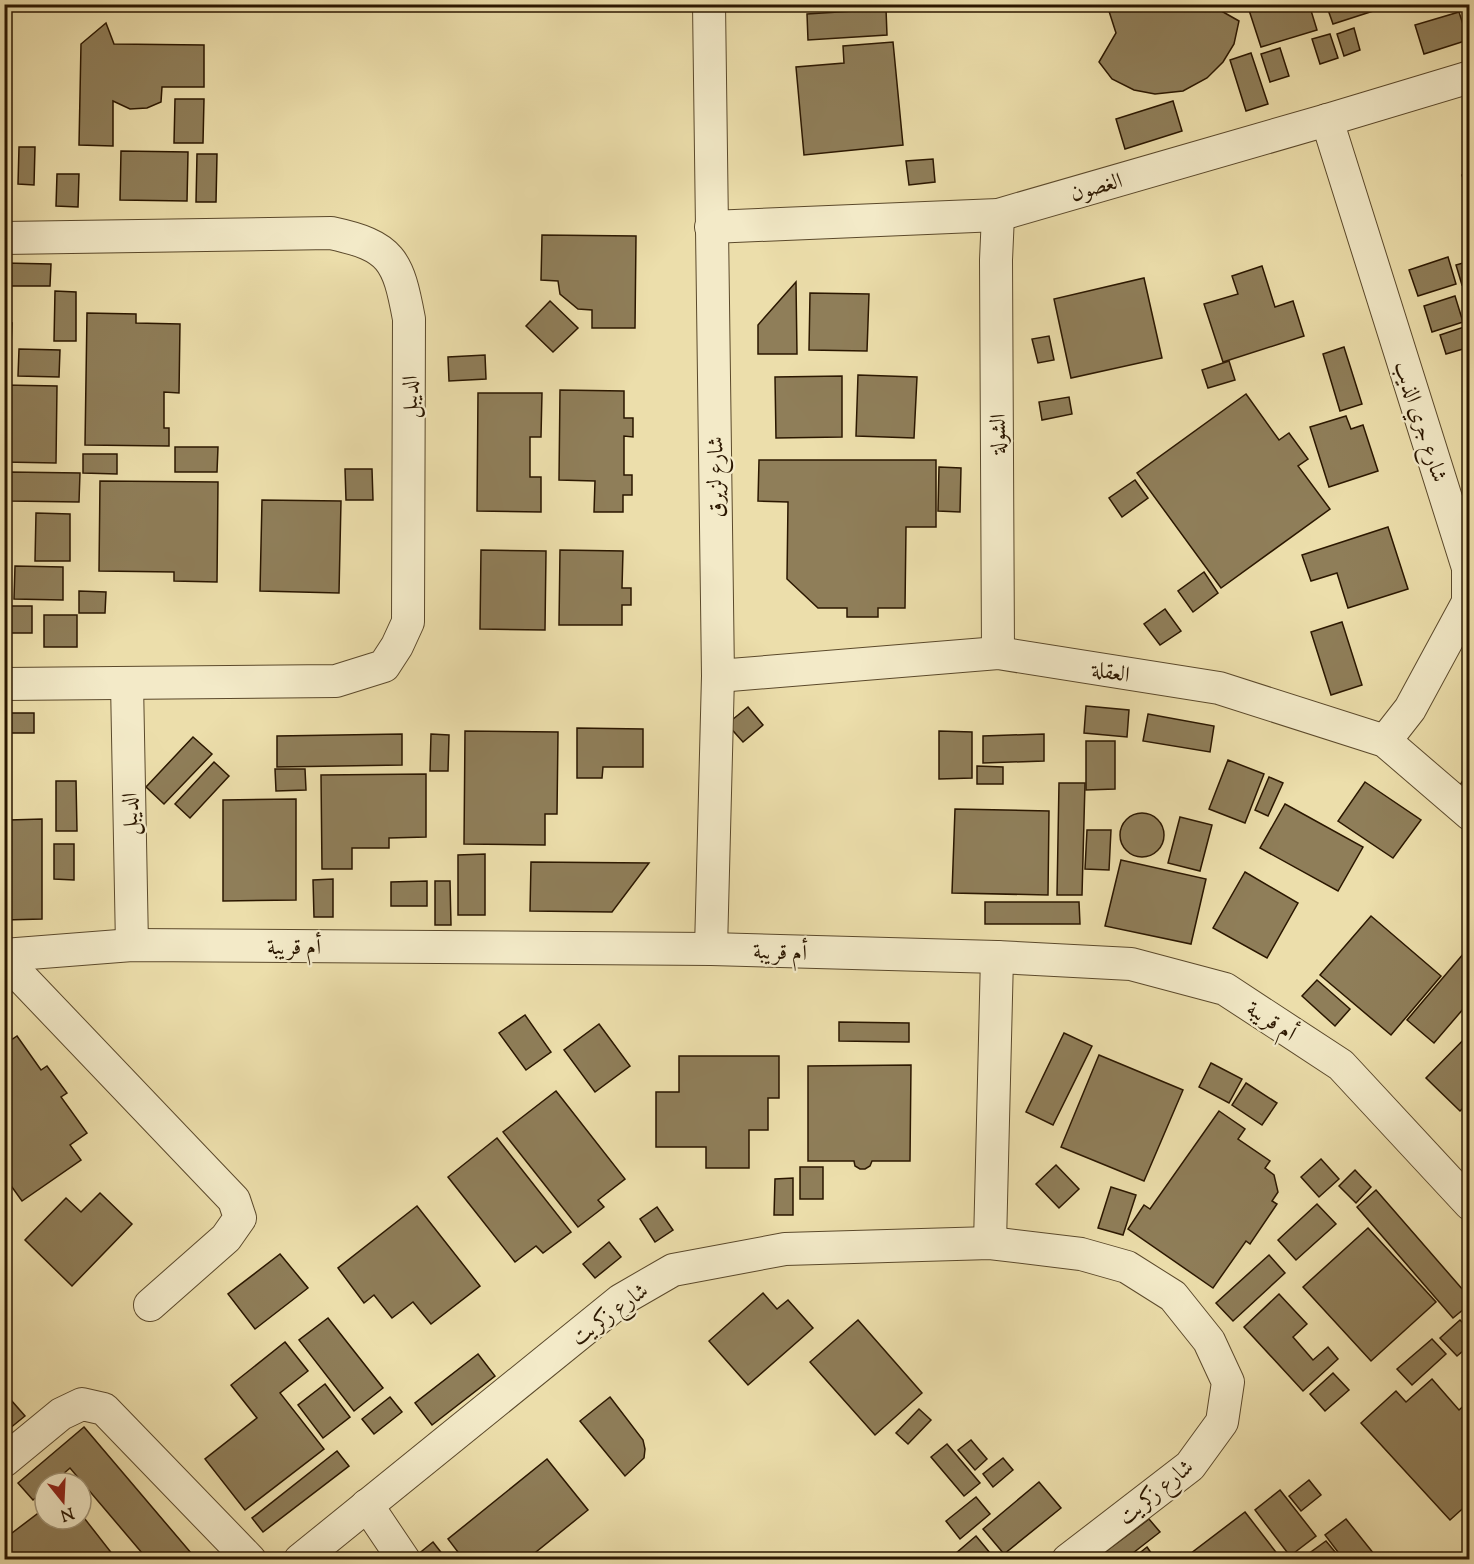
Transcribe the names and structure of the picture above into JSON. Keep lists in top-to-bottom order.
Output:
{
  "streets": {
    "street": [
      "الغصون",
      "الديبل",
      "شارع جري الذيب",
      "الشولة",
      "شارع لزيرق",
      "العقلة",
      "أم قريبة",
      "شارع زكريت"
    ]
  },
  "crossings": [
    ["الغصون", "شارع جري الذيب"],
    ["الغصون", "الشولة"],
    ["الغصون", "شارع لزيرق"],
    ["الديبل", "أم قريبة"],
    ["شارع جري الذيب", "العقلة"],
    ["الشولة", "العقلة"],
    ["شارع لزيرق", "العقلة"],
    ["شارع لزيرق", "أم قريبة"]
  ],
  "north": "bottom"
}
